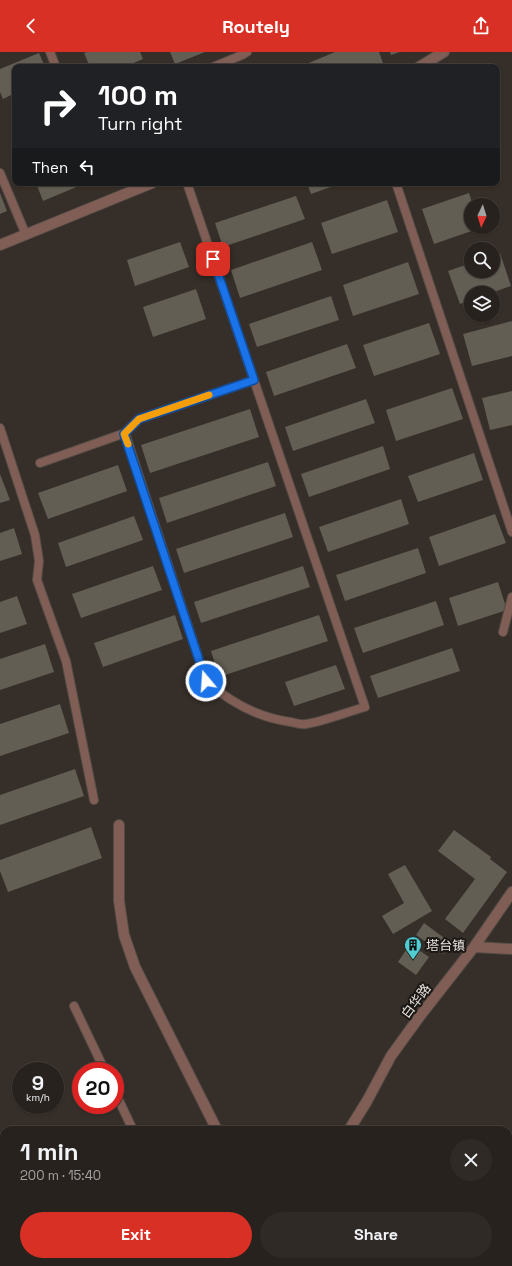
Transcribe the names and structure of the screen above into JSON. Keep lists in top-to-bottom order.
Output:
{
  "streets": {
    "street": ["白华路"]
  },
  "places": {
    "building": ["塔台镇"]
  },
  "north": "bottom",
  "page": {
    "header": "Routely",
    "turn": ["100 m", "Turn right"],
    "then": "Then",
    "speed": "9 km/h",
    "limit": "20",
    "heading": ["1 min", "200 m · 15:40"],
    "buttons": ["Exit", "Share"]
  }
}
